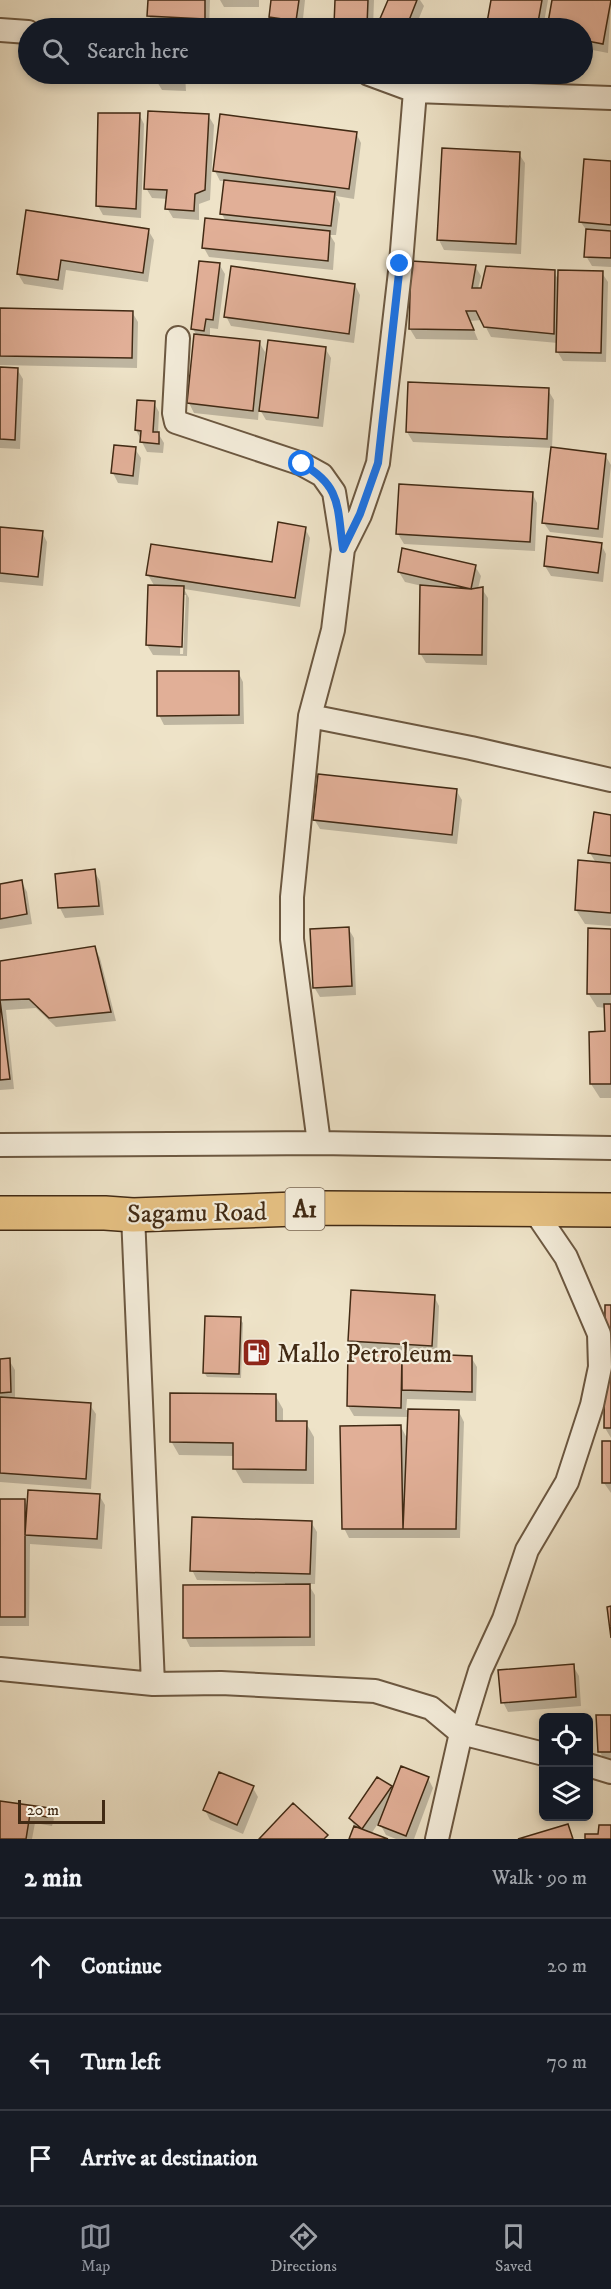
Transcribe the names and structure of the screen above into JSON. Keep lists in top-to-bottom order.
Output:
{
  "streets": {
    "highway": ["A1", "Sagamu Road"]
  },
  "places": {
    "fuel station": ["Mallo Petroleum"]
  },
  "scale_bar": "20 m",
  "page": {
    "search": "Search here",
    "scale": "20 m",
    "heading": ["2 min", "Walk · 90 m"],
    "list": [
      ["Continue", "20 m"],
      ["Turn left", "70 m"],
      "Arrive at destination"
    ],
    "nav": ["Map", "Directions", "Saved"]
  }
}
